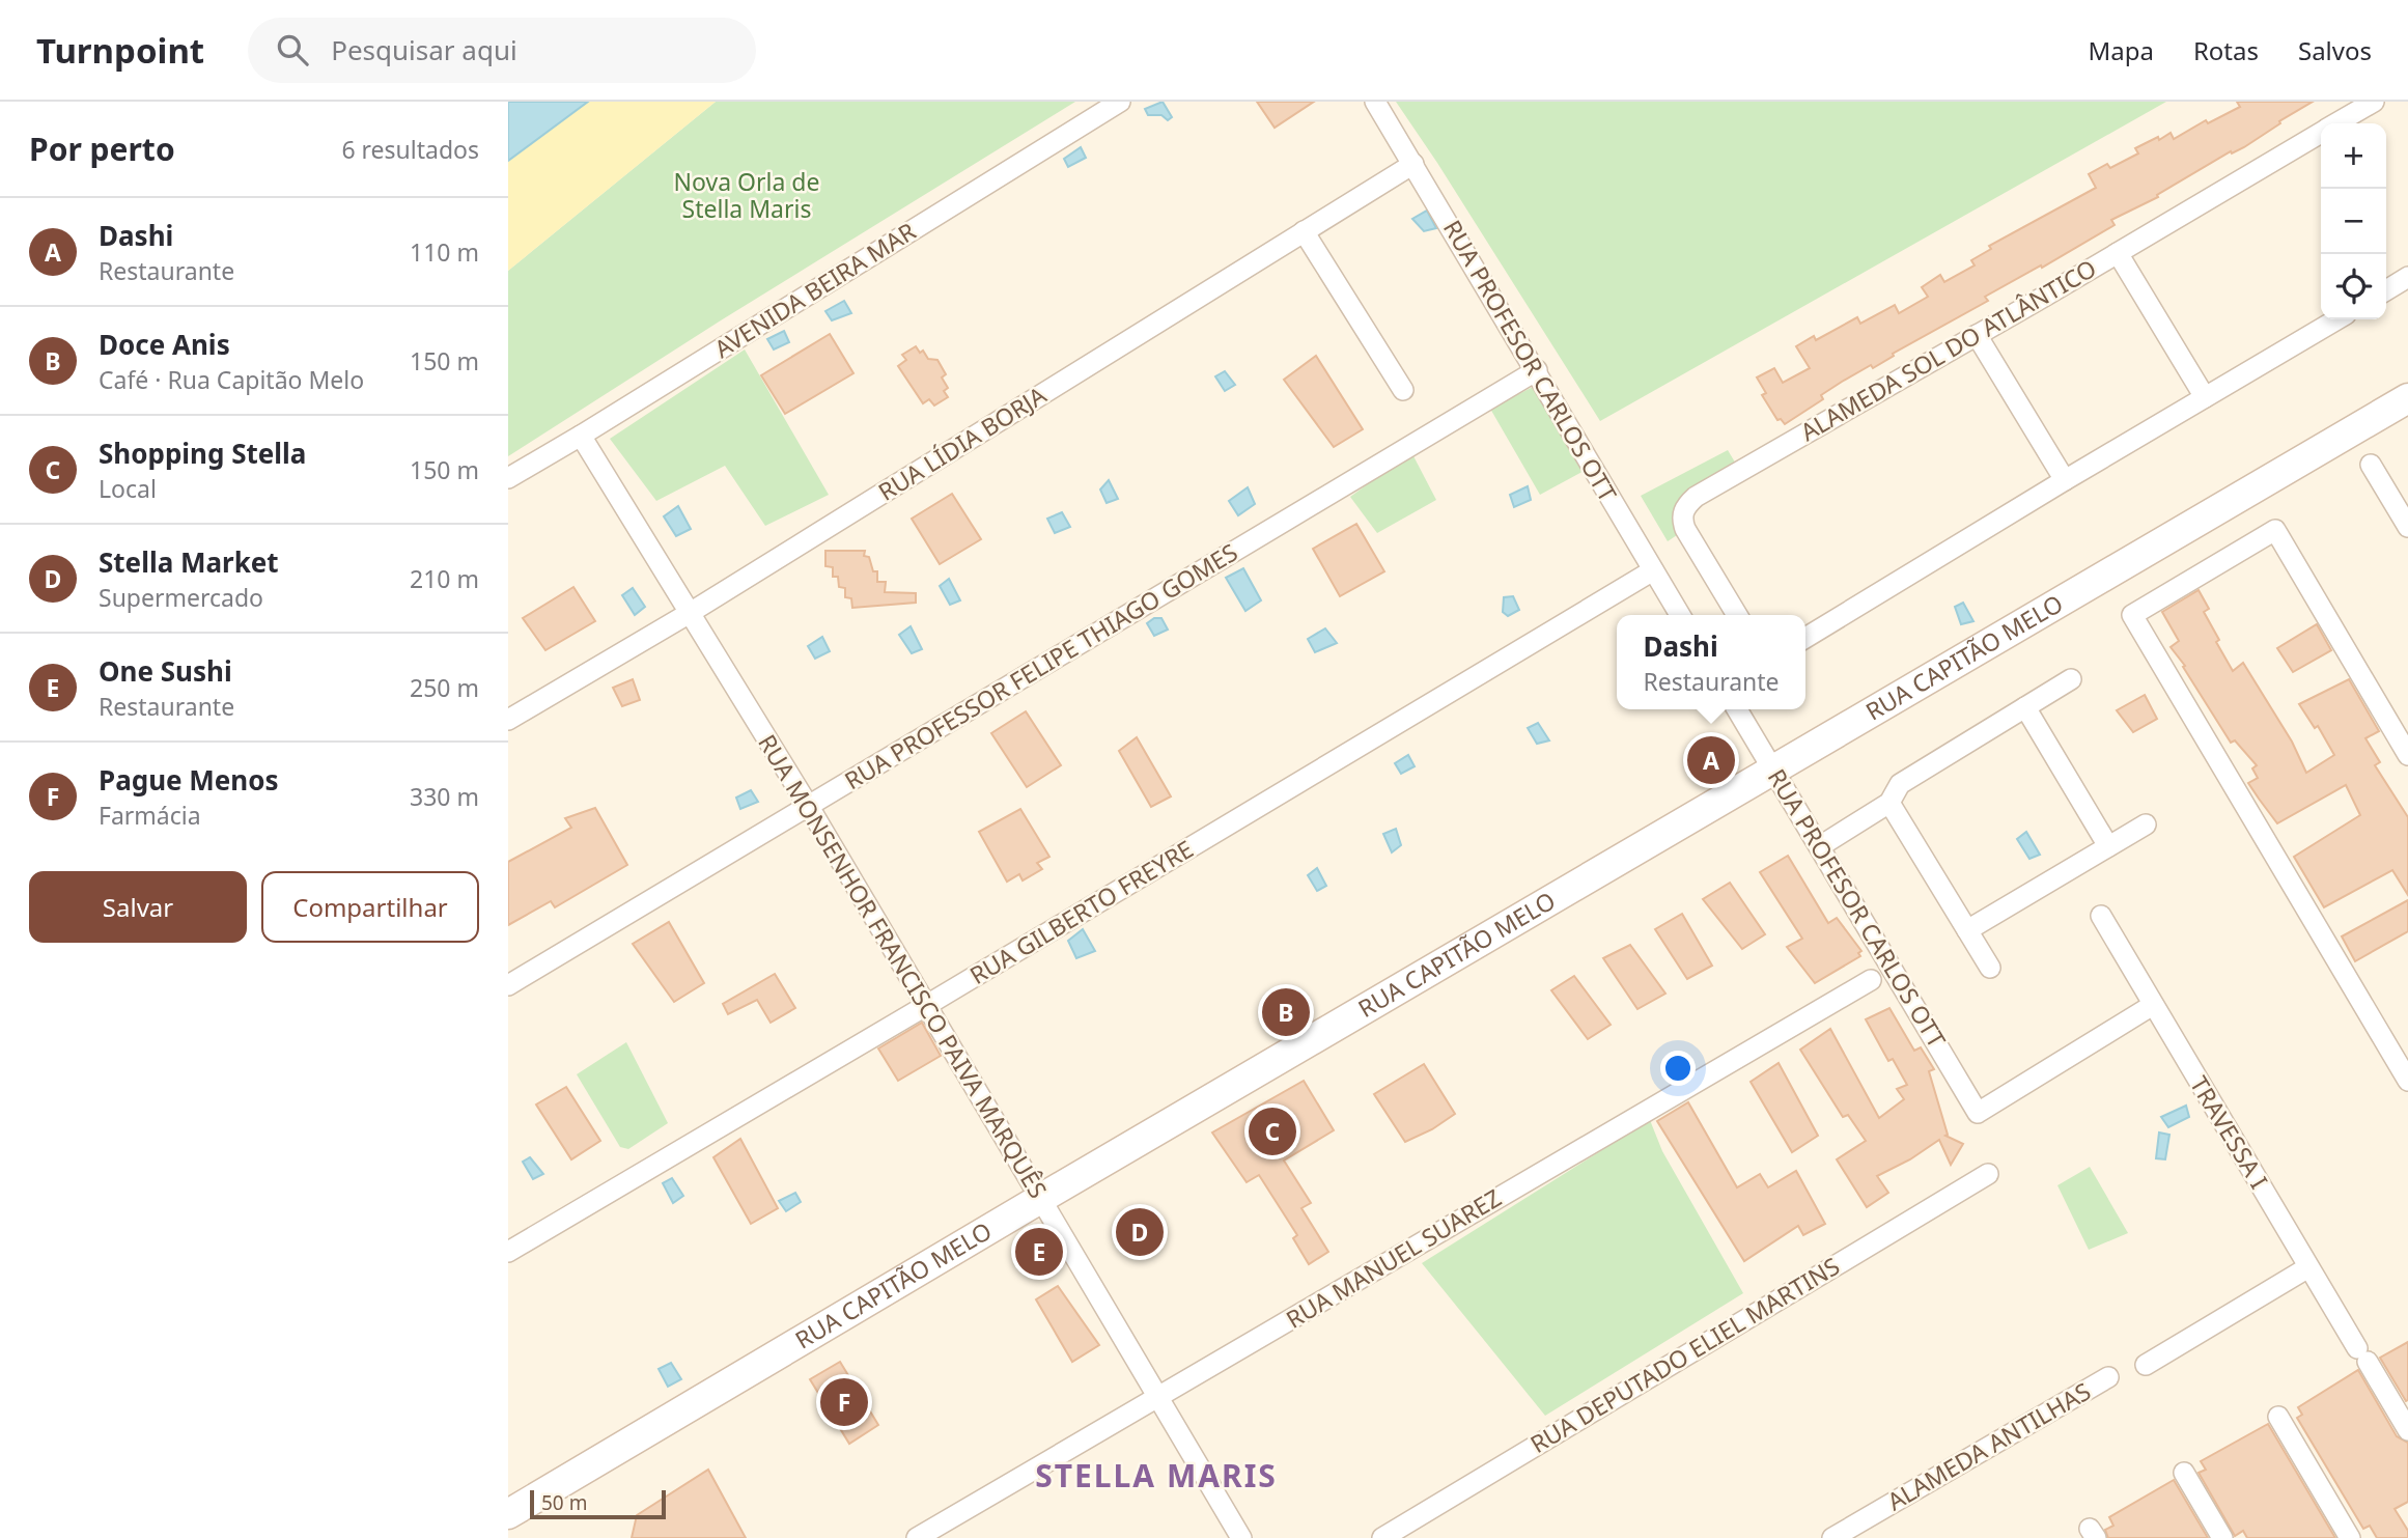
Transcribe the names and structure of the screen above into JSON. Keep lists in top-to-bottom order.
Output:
{
  "streets": {
    "main road": ["RUA CAPITÃO MELO"],
    "street": [
      "AVENIDA BEIRA MAR",
      "ALAMEDA SOL DO ATLÂNTICO",
      "RUA PROFESOR CARLOS OTT",
      "RUA LÍDIA BORJA",
      "RUA PROFESSOR FELIPE THIAGO GOMES",
      "RUA GILBERTO FREYRE",
      "RUA MONSENHOR FRANCISCO PAIVA MARQUÊS",
      "TRAVESSA I",
      "RUA MANUEL SUAREZ",
      "RUA DEPUTADO ELIEL MARTINS",
      "ALAMEDA ANTILHAS"
    ]
  },
  "crossings": [
    ["AVENIDA BEIRA MAR", "RUA MONSENHOR FRANCISCO PAIVA MARQUÊS"],
    ["RUA PROFESOR CARLOS OTT", "RUA LÍDIA BORJA"],
    ["RUA PROFESOR CARLOS OTT", "RUA CAPITÃO MELO"],
    ["RUA PROFESOR CARLOS OTT", "RUA PROFESSOR FELIPE THIAGO GOMES"],
    ["RUA PROFESOR CARLOS OTT", "RUA GILBERTO FREYRE"],
    ["RUA PROFESOR CARLOS OTT", "TRAVESSA I"],
    ["RUA LÍDIA BORJA", "RUA MONSENHOR FRANCISCO PAIVA MARQUÊS"],
    ["RUA CAPITÃO MELO", "RUA MONSENHOR FRANCISCO PAIVA MARQUÊS"],
    ["RUA PROFESSOR FELIPE THIAGO GOMES", "RUA MONSENHOR FRANCISCO PAIVA MARQUÊS"],
    ["RUA GILBERTO FREYRE", "RUA MONSENHOR FRANCISCO PAIVA MARQUÊS"],
    ["RUA MONSENHOR FRANCISCO PAIVA MARQUÊS", "RUA MANUEL SUAREZ"]
  ],
  "districts": ["STELLA MARIS"],
  "parks": ["Nova Orla de Stella Maris"],
  "scale_bar": "50 m",
  "page": {
    "header": "Turnpoint",
    "search": "Pesquisar aqui",
    "nav": ["Mapa", "Rotas", "Salvos"],
    "heading": ["Por perto", "6 resultados"],
    "map_buttons": ["+", "−"],
    "list": [
      {
        "mark": "A",
        "name": "Dashi",
        "note": "Restaurante",
        "value": "110 m"
      },
      {
        "mark": "B",
        "name": "Doce Anis",
        "note": "Café · Rua Capitão Melo",
        "value": "150 m"
      },
      {
        "mark": "C",
        "name": "Shopping Stella",
        "note": "Local",
        "value": "150 m"
      },
      {
        "mark": "D",
        "name": "Stella Market",
        "note": "Supermercado",
        "value": "210 m"
      },
      {
        "mark": "E",
        "name": "One Sushi",
        "note": "Restaurante",
        "value": "250 m"
      },
      {
        "mark": "F",
        "name": "Pague Menos",
        "note": "Farmácia",
        "value": "330 m"
      }
    ],
    "popup": ["Dashi", "Restaurante"],
    "pins": [
      "A",
      "B",
      "C",
      "D",
      "E",
      "F"
    ],
    "buttons": ["Salvar", "Compartilhar"],
    "scale": "50 m"
  }
}
